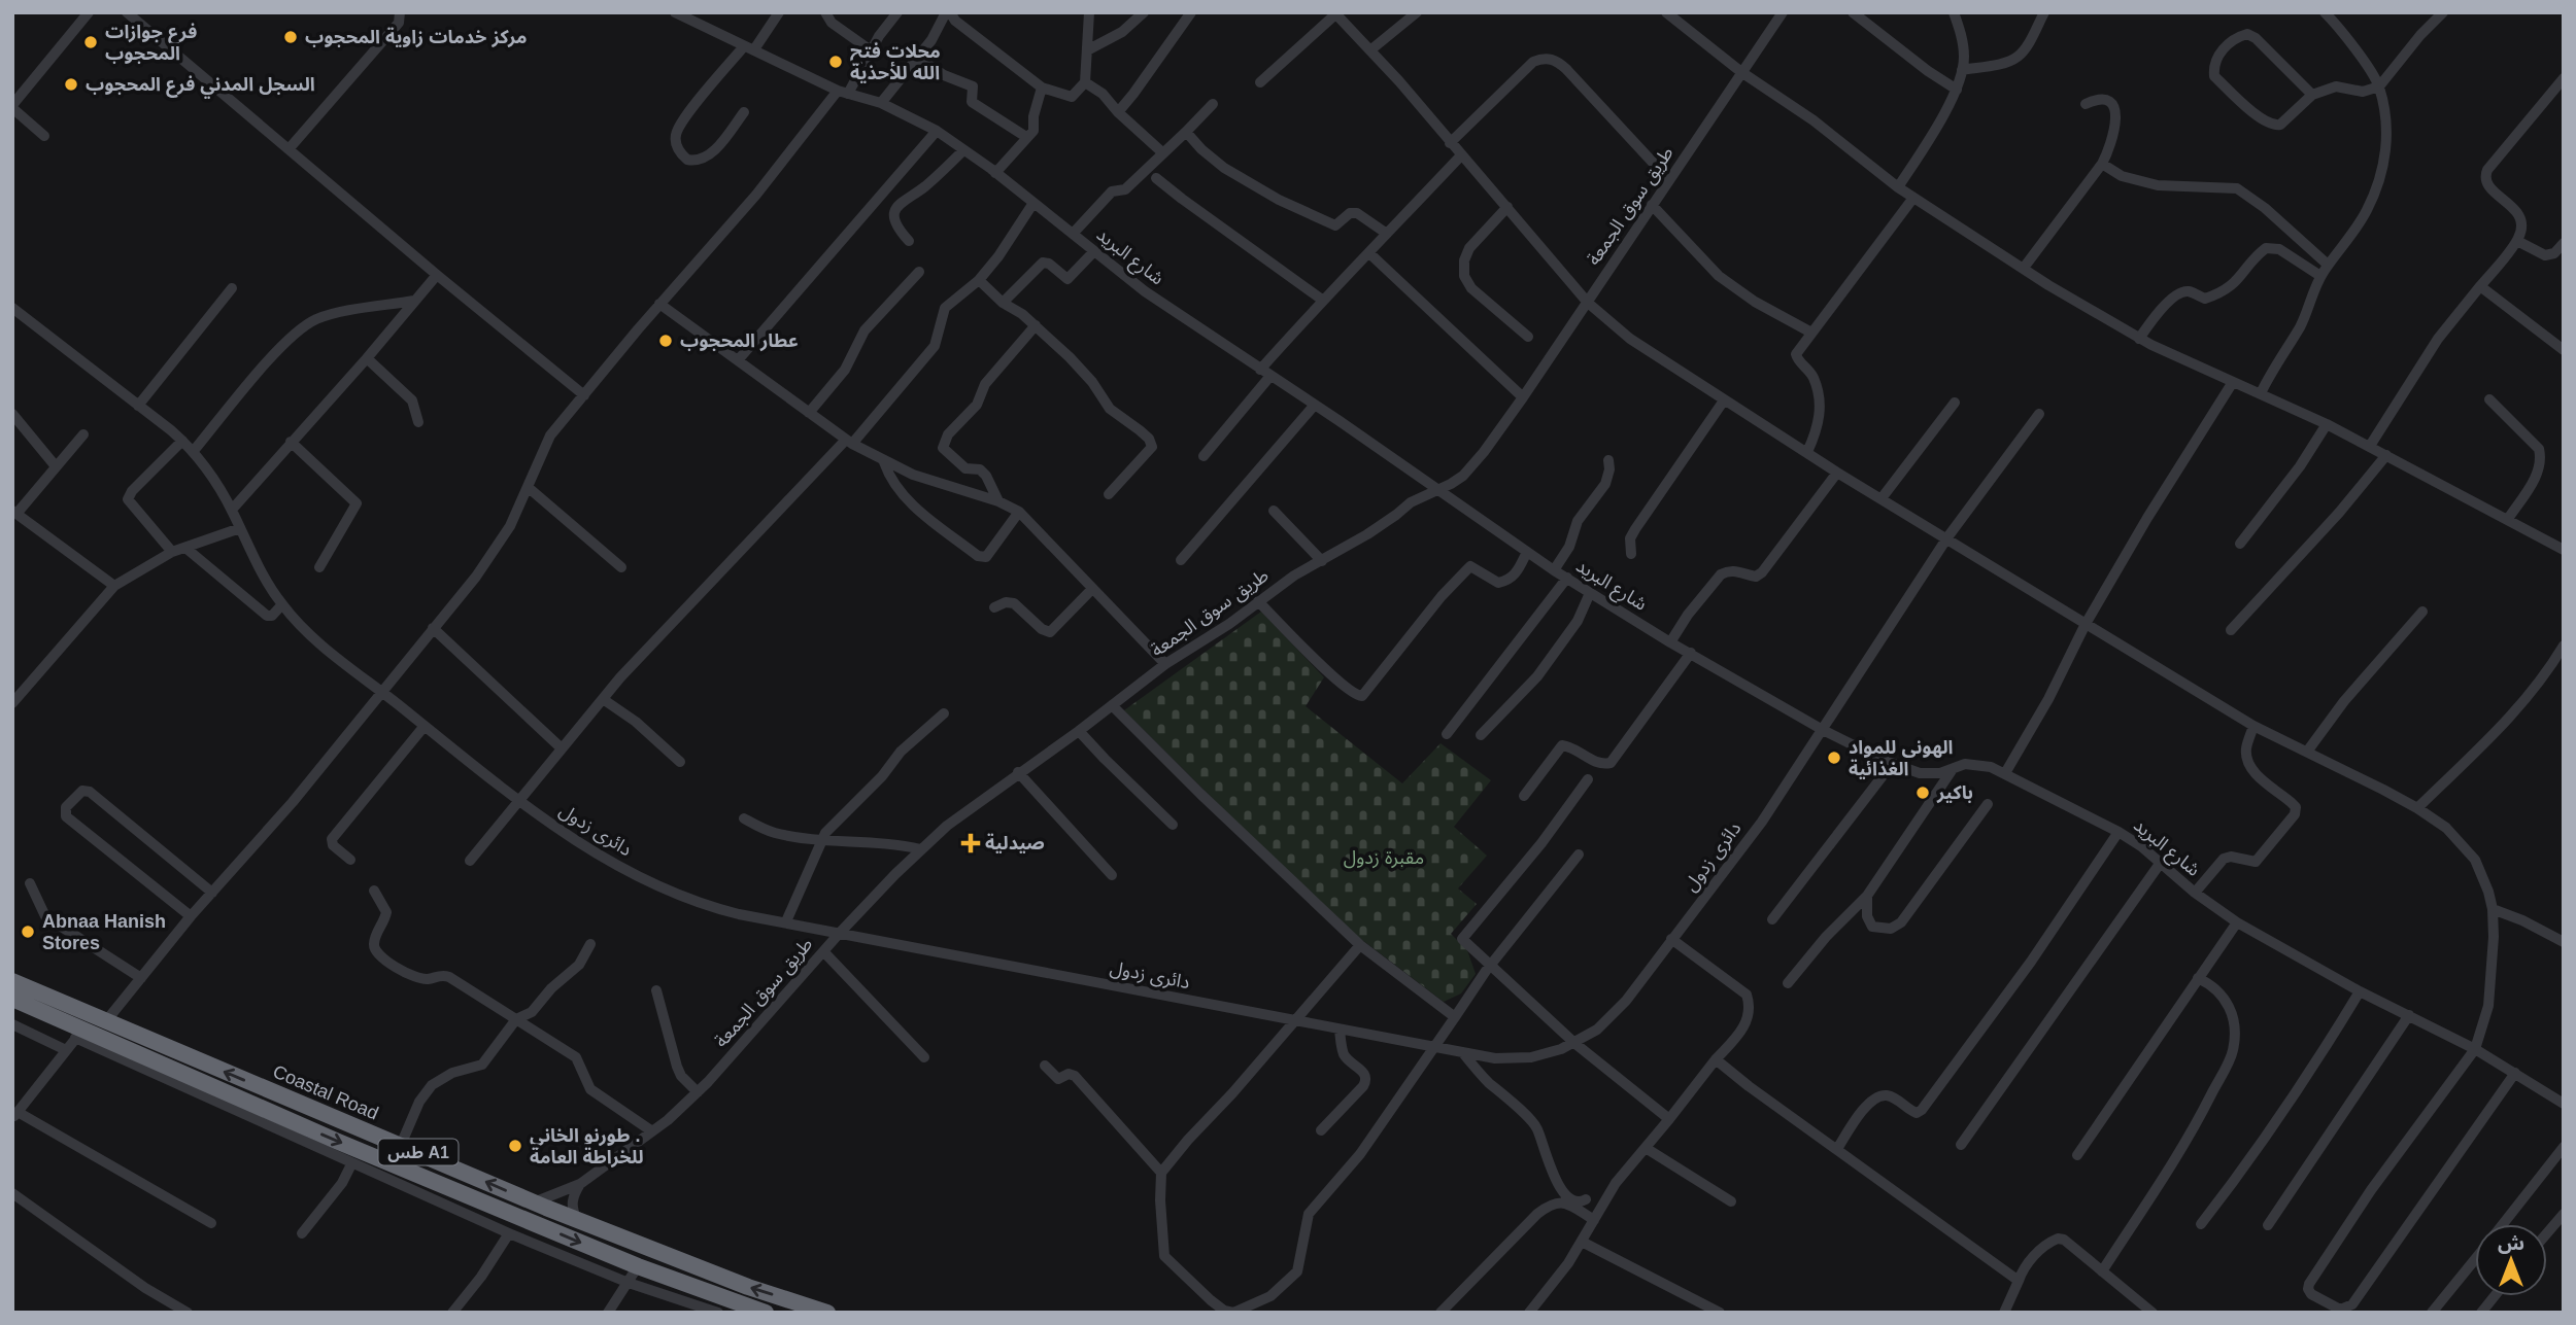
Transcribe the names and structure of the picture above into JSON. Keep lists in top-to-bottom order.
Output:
{
  "streets": {
    "highway": ["Coastal Road", "طس A1"],
    "street": ["طريق سوق الجمعة", "شارع البريد", "دائرى زدول"]
  },
  "crossings": [
    ["طريق سوق الجمعة", "شارع البريد"],
    ["طريق سوق الجمعة", "دائرى زدول"],
    ["طريق سوق الجمعة", "Coastal Road"],
    ["شارع البريد", "دائرى زدول"]
  ],
  "parks": ["مقبرة زدول"],
  "places": {
    "other": [
      "مركز خدمات زاوية المحجوب",
      "فرع جوازات المحجوب",
      "محلات فتح الله للأحذية",
      "السجل المدني فرع المحجوب",
      "عطار المحجوب",
      "الهونى للمواد الغذائية",
      "باكير",
      "Abnaa Hanish Stores",
      "طورنو الخاني . للخراطة العامة"
    ],
    "health": ["صيدلية"]
  },
  "north": "top"
}
